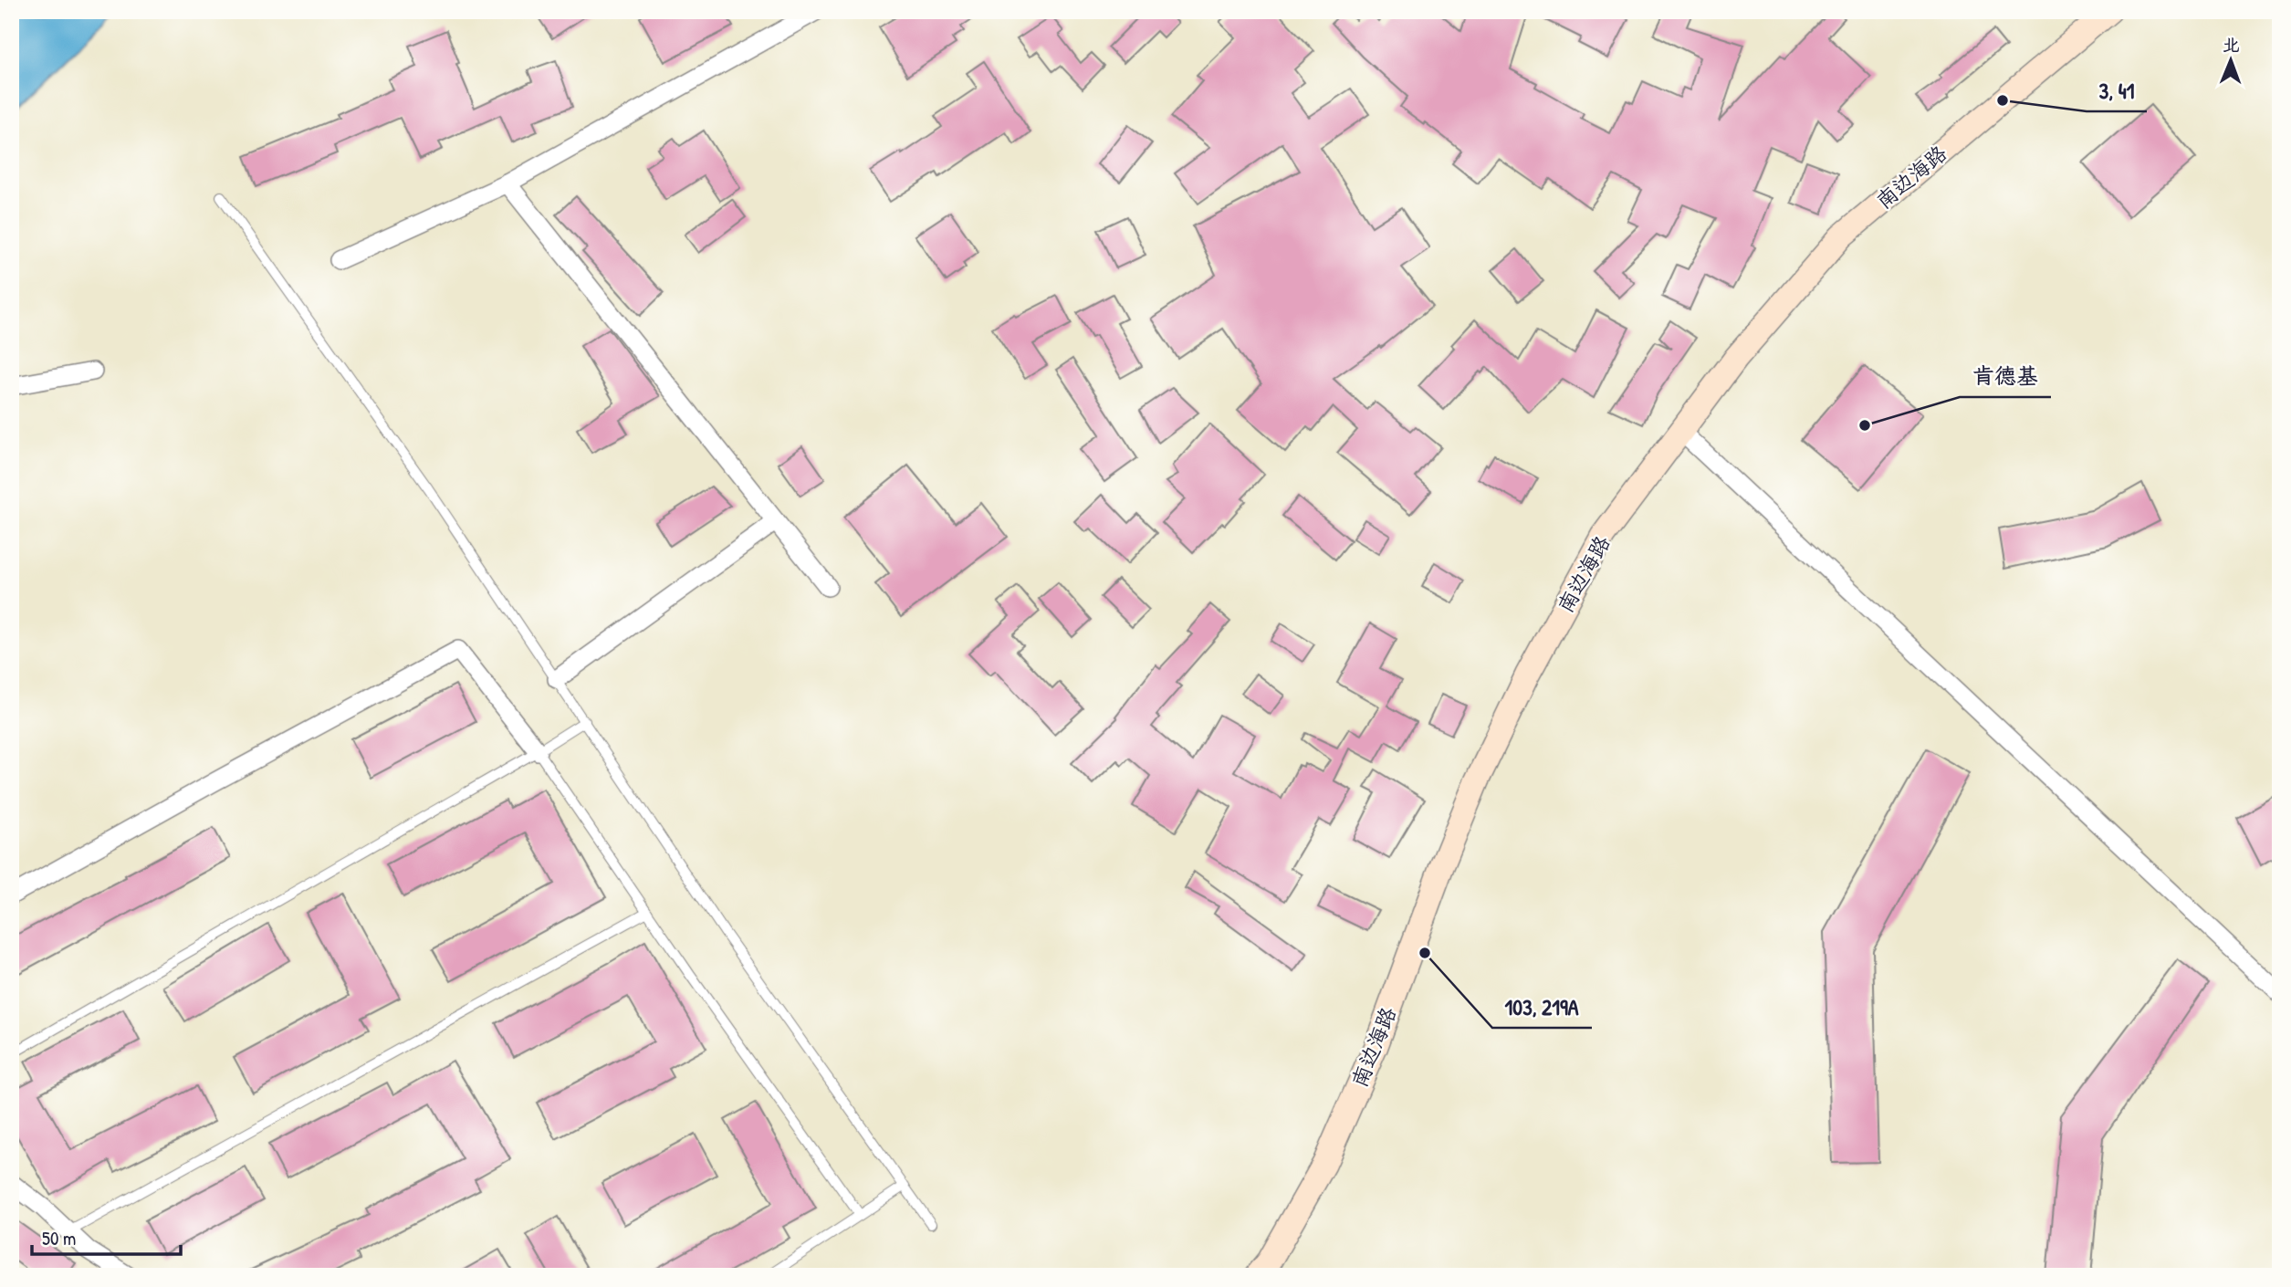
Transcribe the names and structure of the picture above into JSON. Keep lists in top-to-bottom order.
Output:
{
  "streets": {
    "main road": ["南边海路"]
  },
  "places": ["3, 41", "肯德基", "103, 219A"],
  "scale_bar": "50 m",
  "north": "top"
}
